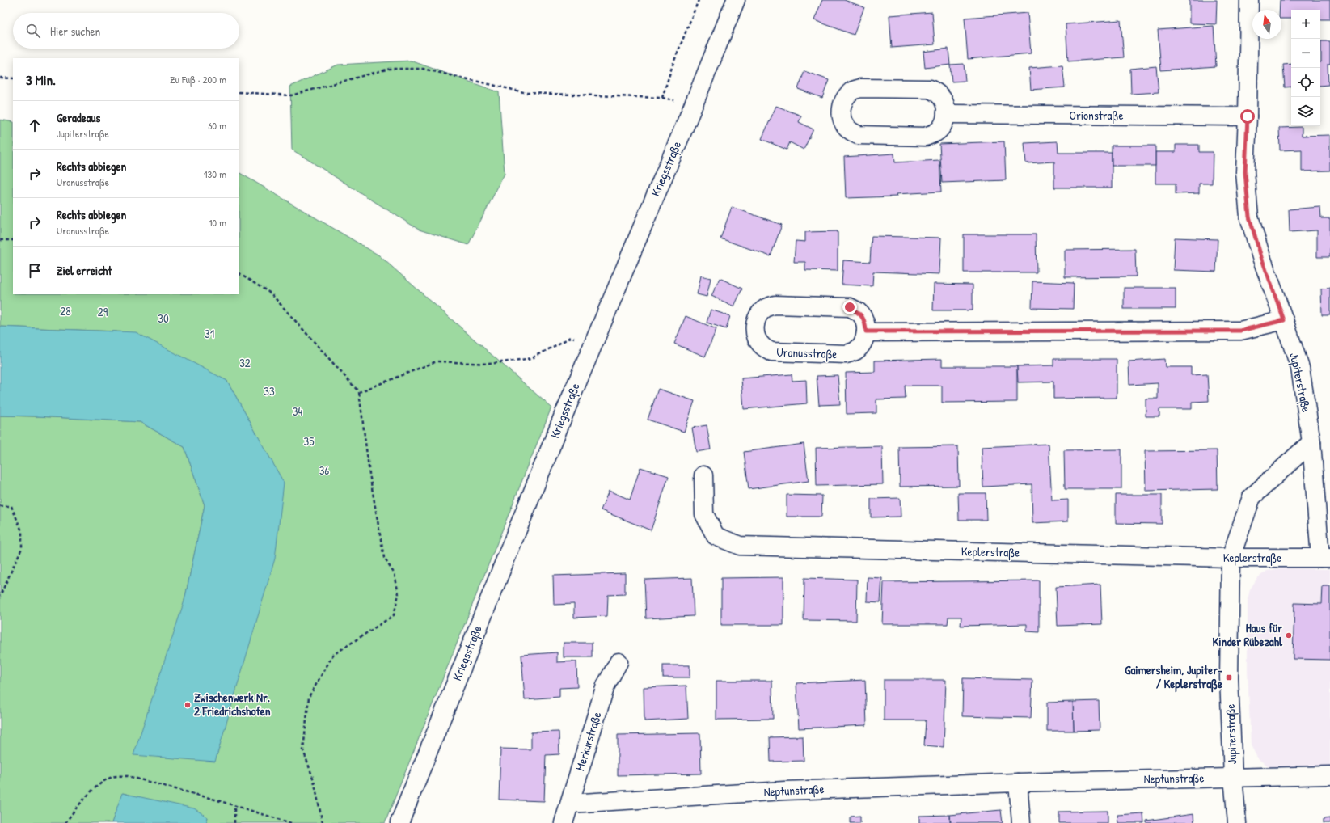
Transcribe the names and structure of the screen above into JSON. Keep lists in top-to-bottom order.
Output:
{
  "streets": {
    "street": [
      "Orionstraße",
      "Kriegsstraße",
      "Uranusstraße",
      "Jupiterstraße",
      "Keplerstraße",
      "Merkurstraße",
      "Neptunstraße"
    ]
  },
  "crossings": [
    ["Orionstraße", "Jupiterstraße"],
    ["Jupiterstraße", "Keplerstraße"],
    ["Jupiterstraße", "Neptunstraße"],
    ["Merkurstraße", "Neptunstraße"]
  ],
  "parks": [
    "28",
    "29",
    "30",
    "31",
    "32",
    "33",
    "34",
    "35",
    "36"
  ],
  "places": {
    "other": ["Haus für Kinder Rübezahl", "Zwischenwerk Nr. 2 Friedrichshofen"],
    "transit": ["Gaimersheim, Jupiter- / Keplerstraße"]
  },
  "north": "top",
  "page": {
    "map_buttons": ["+", "−"],
    "search": "Hier suchen",
    "heading": ["3 Min.", "Zu Fuß · 200 m"],
    "list": [
      ["Geradeaus", "Jupiterstraße", "60 m"],
      ["Rechts abbiegen", "Uranusstraße", "130 m"],
      ["Rechts abbiegen", "Uranusstraße", "10 m"],
      "Ziel erreicht"
    ]
  }
}
